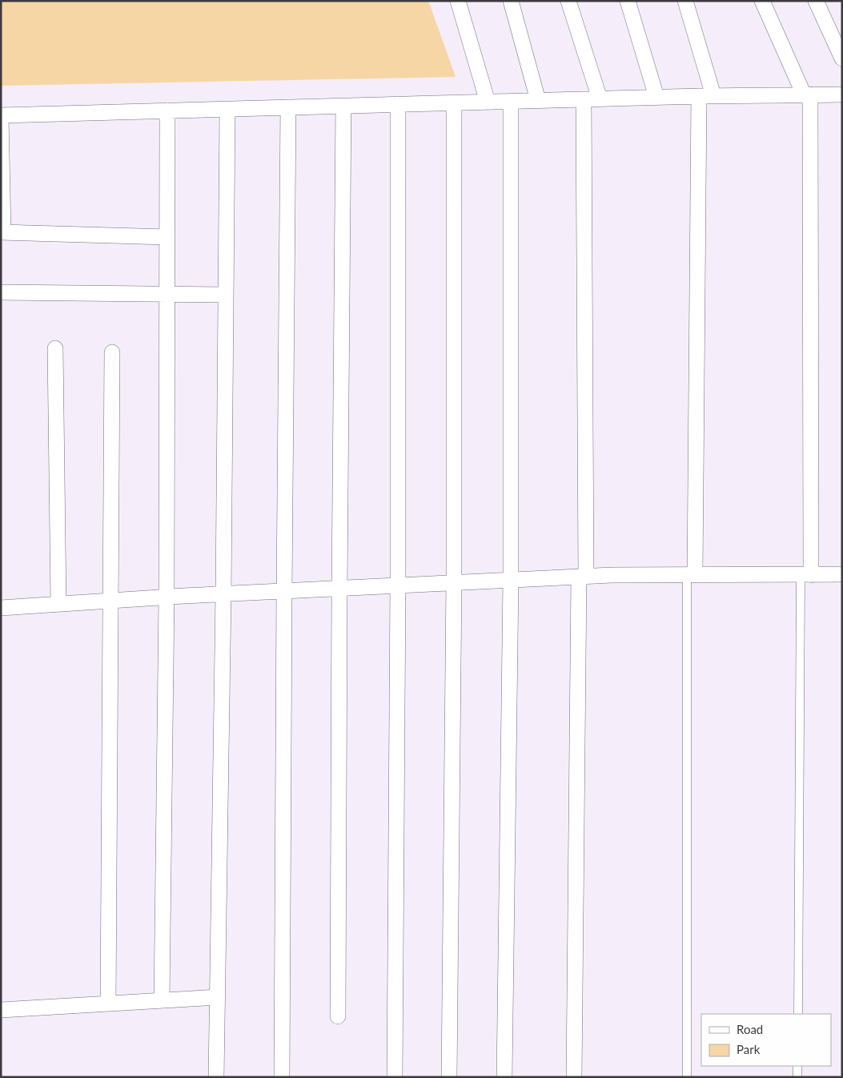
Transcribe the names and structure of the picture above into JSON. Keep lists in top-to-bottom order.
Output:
{
  "legend": ["Road", "Park"]
}
